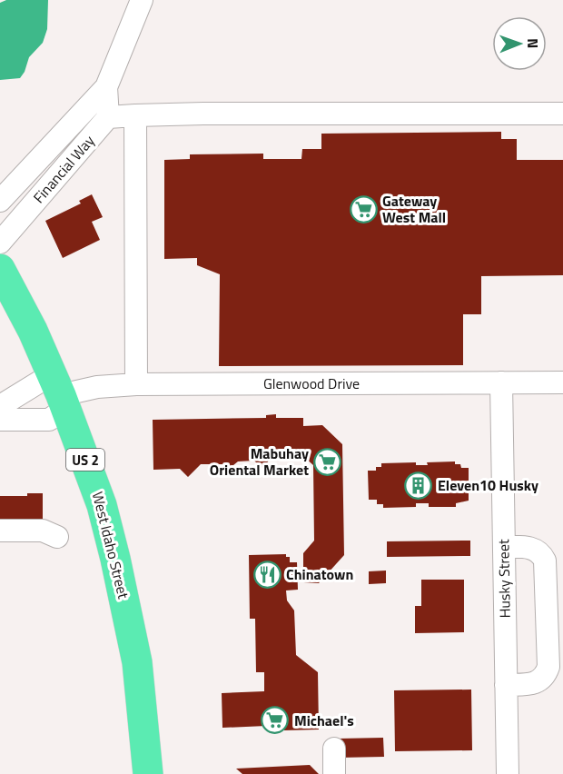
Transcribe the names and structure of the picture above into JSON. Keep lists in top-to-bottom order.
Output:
{
  "streets": {
    "highway": ["US 2", "West Idaho Street"],
    "street": ["Financial Way", "Glenwood Drive", "Husky Street"]
  },
  "crossings": [
    ["Glenwood Drive", "West Idaho Street"],
    ["Glenwood Drive", "Husky Street"]
  ],
  "places": {
    "supermarket": ["Gateway West Mall", "Mabuhay Oriental Market", "Michael's"],
    "building": ["Eleven10 Husky"],
    "restaurant": ["Chinatown"]
  },
  "north": "right"
}
